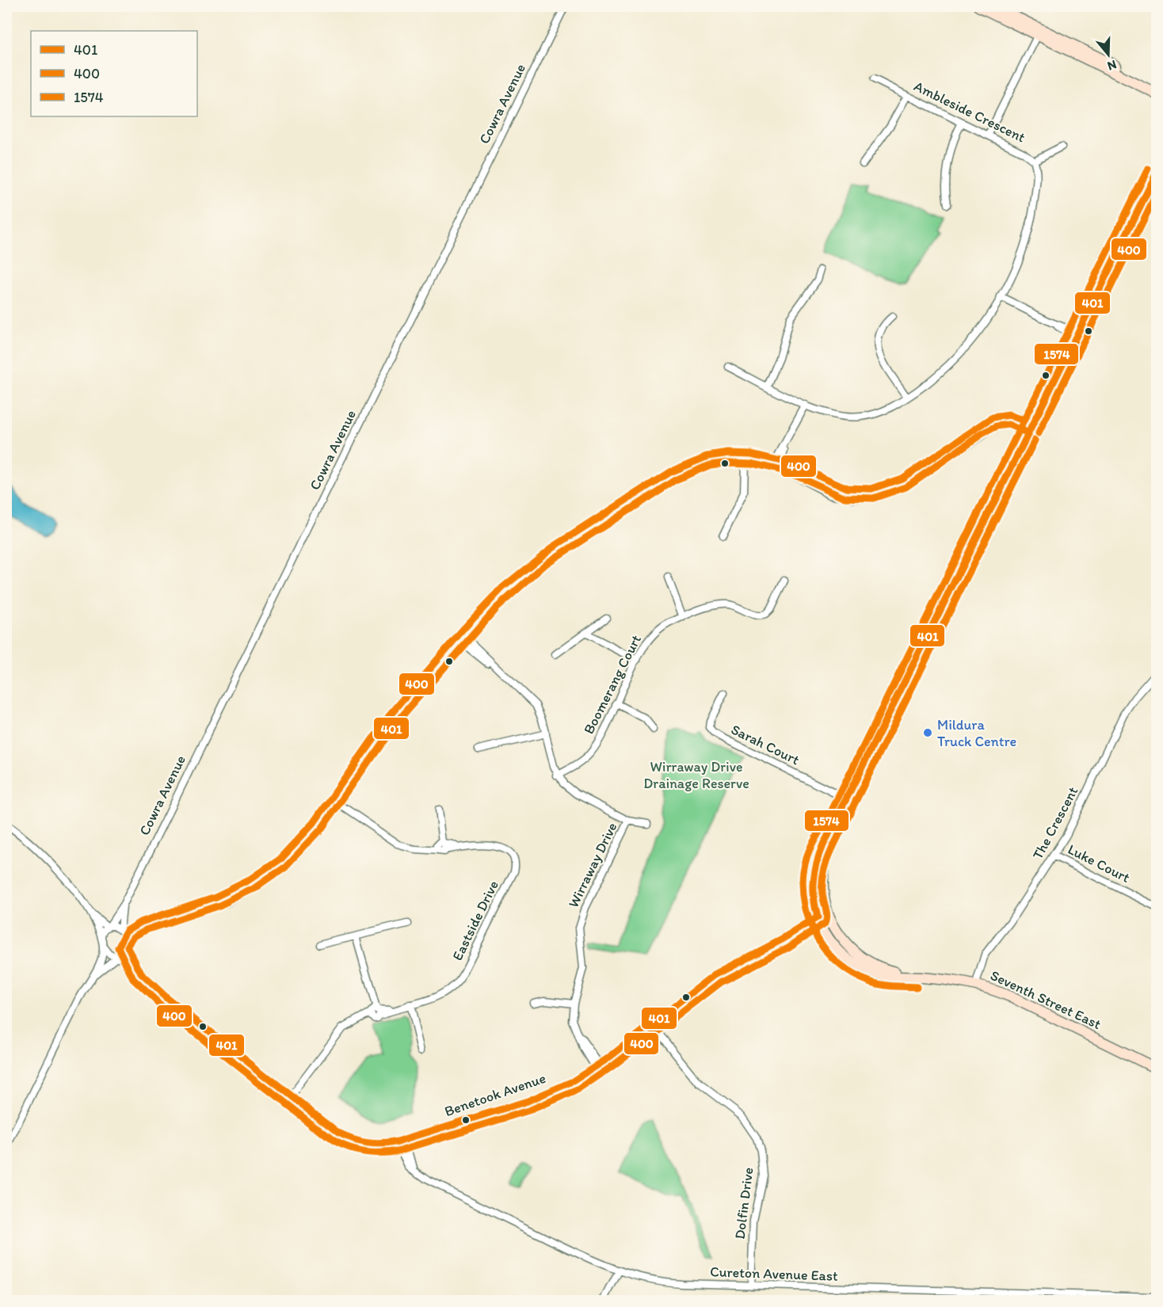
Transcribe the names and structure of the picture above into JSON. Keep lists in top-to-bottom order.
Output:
{
  "streets": {
    "main road": ["Seventh Street East"],
    "street": [
      "Cowra Avenue",
      "Ambleside Crescent",
      "Boomerang Court",
      "Sarah Court",
      "The Crescent",
      "Luke Court",
      "Wirraway Drive",
      "Eastside Drive",
      "Benetook Avenue",
      "Dolfin Drive",
      "Cureton Avenue East"
    ]
  },
  "crossings": [
    ["Boomerang Court", "Wirraway Drive"],
    ["The Crescent", "Luke Court"],
    ["The Crescent", "Seventh Street East"],
    ["Wirraway Drive", "Benetook Avenue"],
    ["Seventh Street East", "Benetook Avenue"],
    ["Benetook Avenue", "Dolfin Drive"],
    ["Dolfin Drive", "Cureton Avenue East"]
  ],
  "parks": ["Wirraway Drive Drainage Reserve"],
  "places": ["Mildura Truck Centre"],
  "lines": ["transit line 1574", "transit line 401", "transit line 400"],
  "legend": ["401", "400", "1574"],
  "north": "bottom"
}
